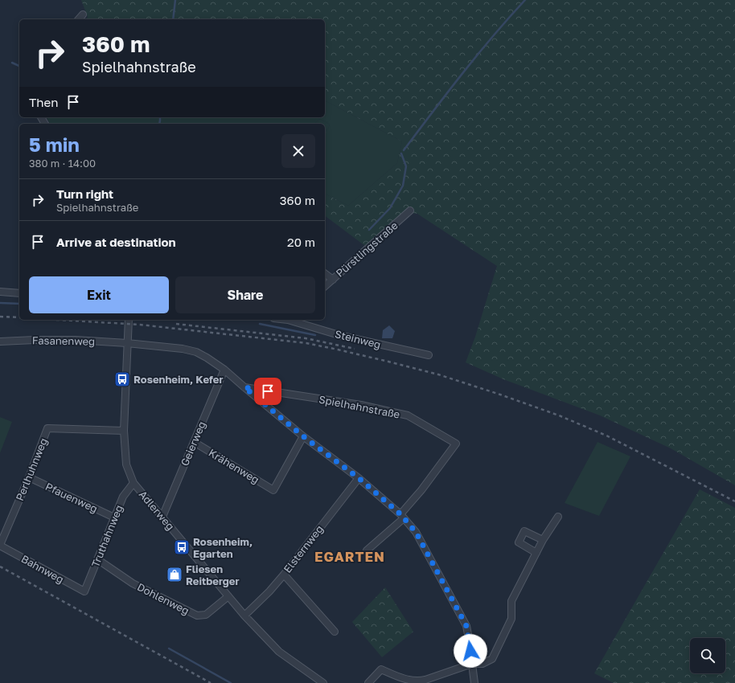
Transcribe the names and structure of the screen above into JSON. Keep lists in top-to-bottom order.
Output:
{
  "streets": {
    "street": [
      "Pürstlingstraße",
      "Steinweg",
      "Fasanenweg",
      "Spielhahnstraße",
      "Geierweg",
      "Krähenweg",
      "Perlhuhnweg",
      "Pfauenweg",
      "Adlerweg",
      "Truthahnweg",
      "Elsternweg",
      "Bahnweg",
      "Dohlenweg"
    ]
  },
  "crossings": [
    ["Fasanenweg", "Spielhahnstraße"],
    ["Fasanenweg", "Geierweg"],
    ["Fasanenweg", "Krähenweg"],
    ["Fasanenweg", "Adlerweg"],
    ["Fasanenweg", "Elsternweg"],
    ["Geierweg", "Krähenweg"],
    ["Geierweg", "Adlerweg"],
    ["Perlhuhnweg", "Pfauenweg"],
    ["Perlhuhnweg", "Adlerweg"],
    ["Perlhuhnweg", "Bahnweg"],
    ["Pfauenweg", "Truthahnweg"],
    ["Adlerweg", "Truthahnweg"],
    ["Adlerweg", "Elsternweg"],
    ["Adlerweg", "Dohlenweg"],
    ["Truthahnweg", "Bahnweg"],
    ["Truthahnweg", "Dohlenweg"]
  ],
  "districts": ["EGARTEN"],
  "places": {
    "bus stop": ["Rosenheim, Kefer", "Rosenheim, Egarten"],
    "shop": ["Fliesen Reitberger"]
  },
  "page": {
    "turn": ["360 m", "Spielhahnstraße"],
    "then": "Then",
    "heading": ["5 min", "380 m · 14:00"],
    "list": [
      {
        "name": "Turn right",
        "note": "Spielhahnstraße",
        "value": "360 m"
      },
      {
        "name": "Arrive at destination",
        "value": "20 m"
      }
    ],
    "buttons": ["Exit", "Share"]
  }
}
